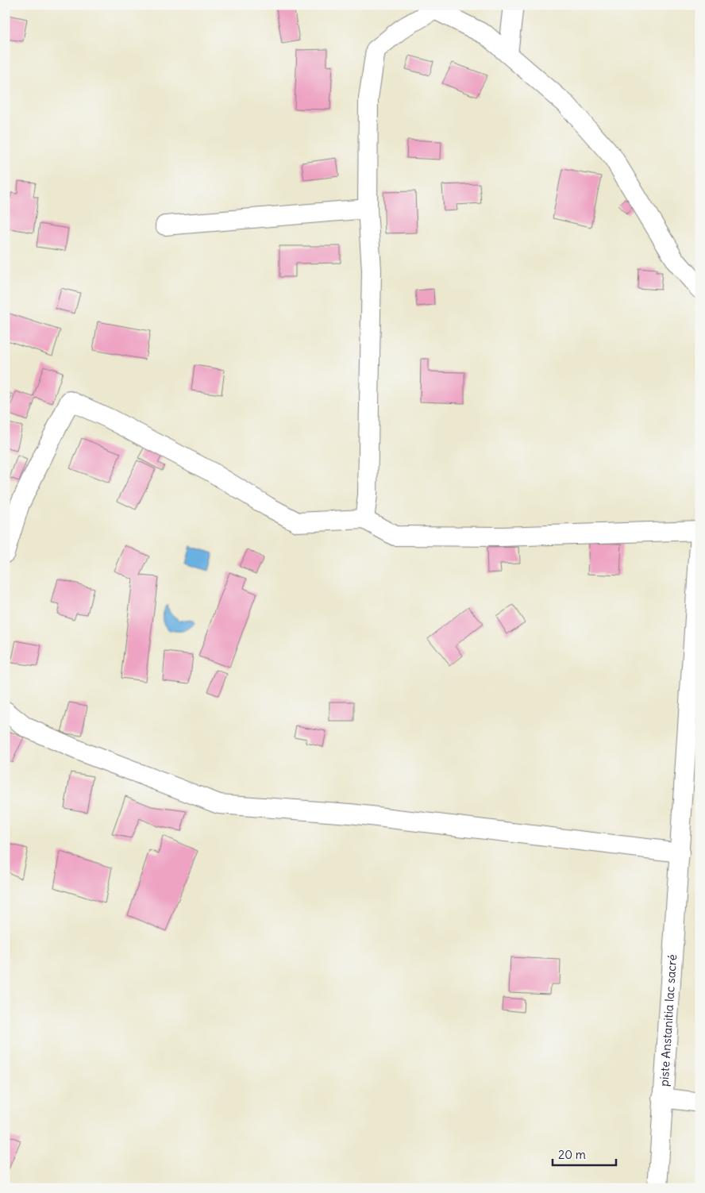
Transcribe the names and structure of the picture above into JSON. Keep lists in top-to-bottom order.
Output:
{
  "streets": {
    "street": ["piste Anstanitia lac sacré"]
  },
  "scale_bar": "20 m"
}
